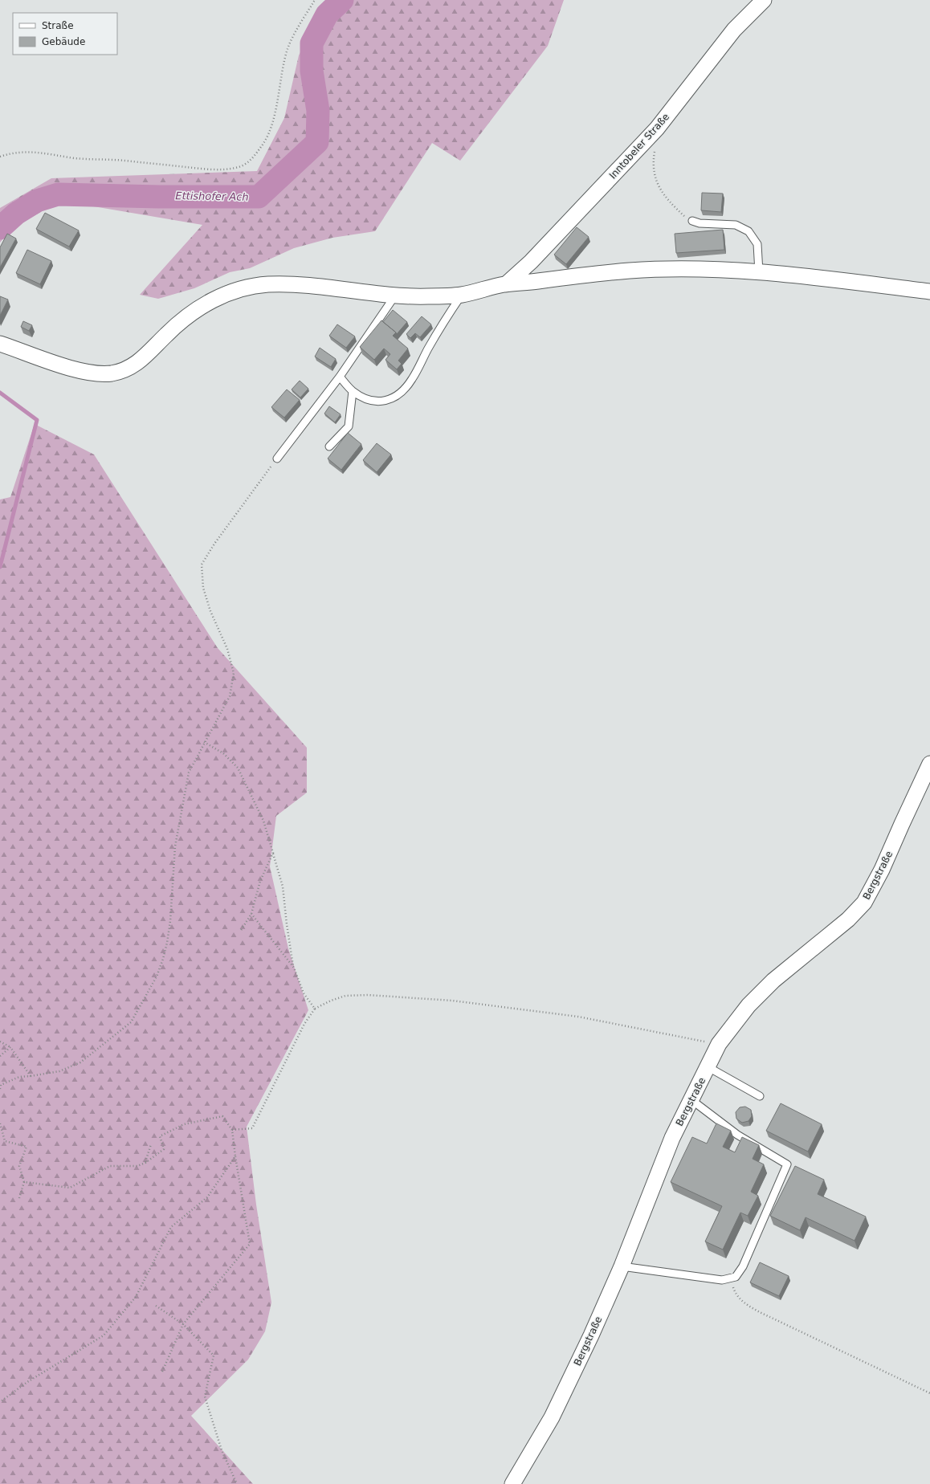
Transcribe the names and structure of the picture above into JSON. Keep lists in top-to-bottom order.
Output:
{
  "streets": {
    "street": ["Inntobeler Straße", "Bergstraße"]
  },
  "water": ["Ettishofer Ach"],
  "legend": ["Straße", "Gebäude"]
}
